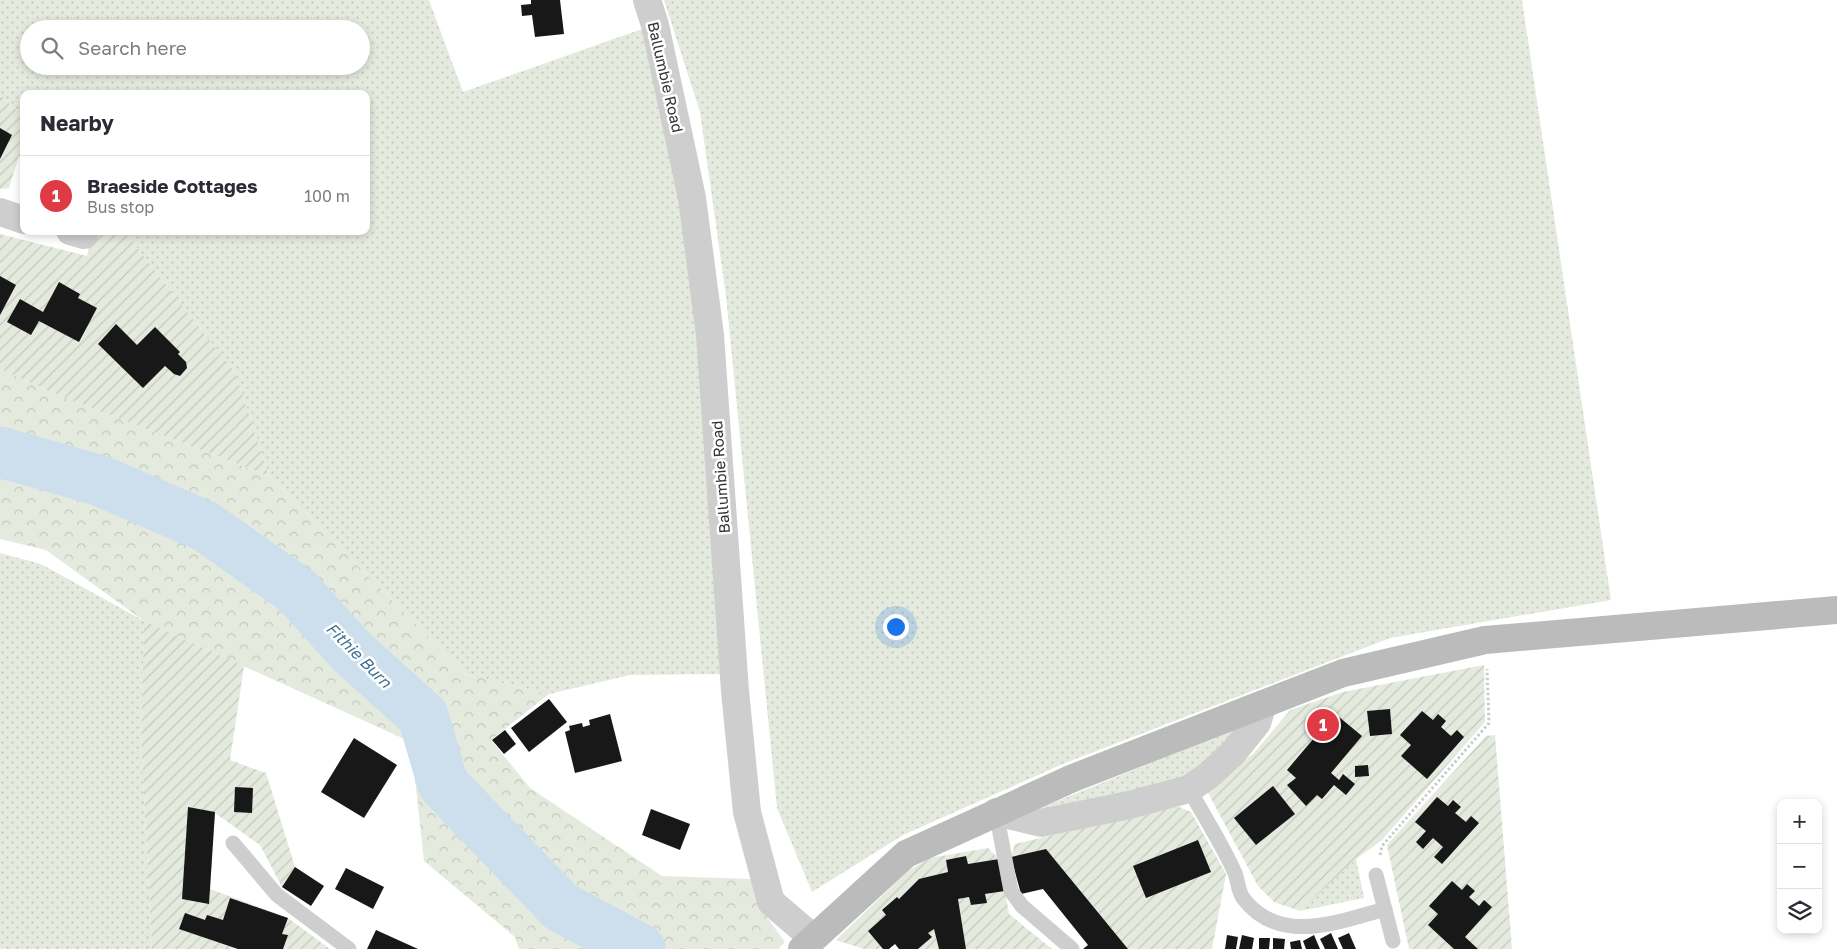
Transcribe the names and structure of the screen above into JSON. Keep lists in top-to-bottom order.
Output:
{
  "streets": {
    "street": ["Ballumbie Road"]
  },
  "water": ["Fithie Burn"],
  "page": {
    "search": "Search here",
    "heading": "Nearby",
    "list": [
      {
        "mark": "1",
        "name": "Braeside Cottages",
        "note": "Bus stop",
        "value": "100 m"
      }
    ],
    "pins": "1",
    "map_buttons": ["+", "−"]
  }
}
